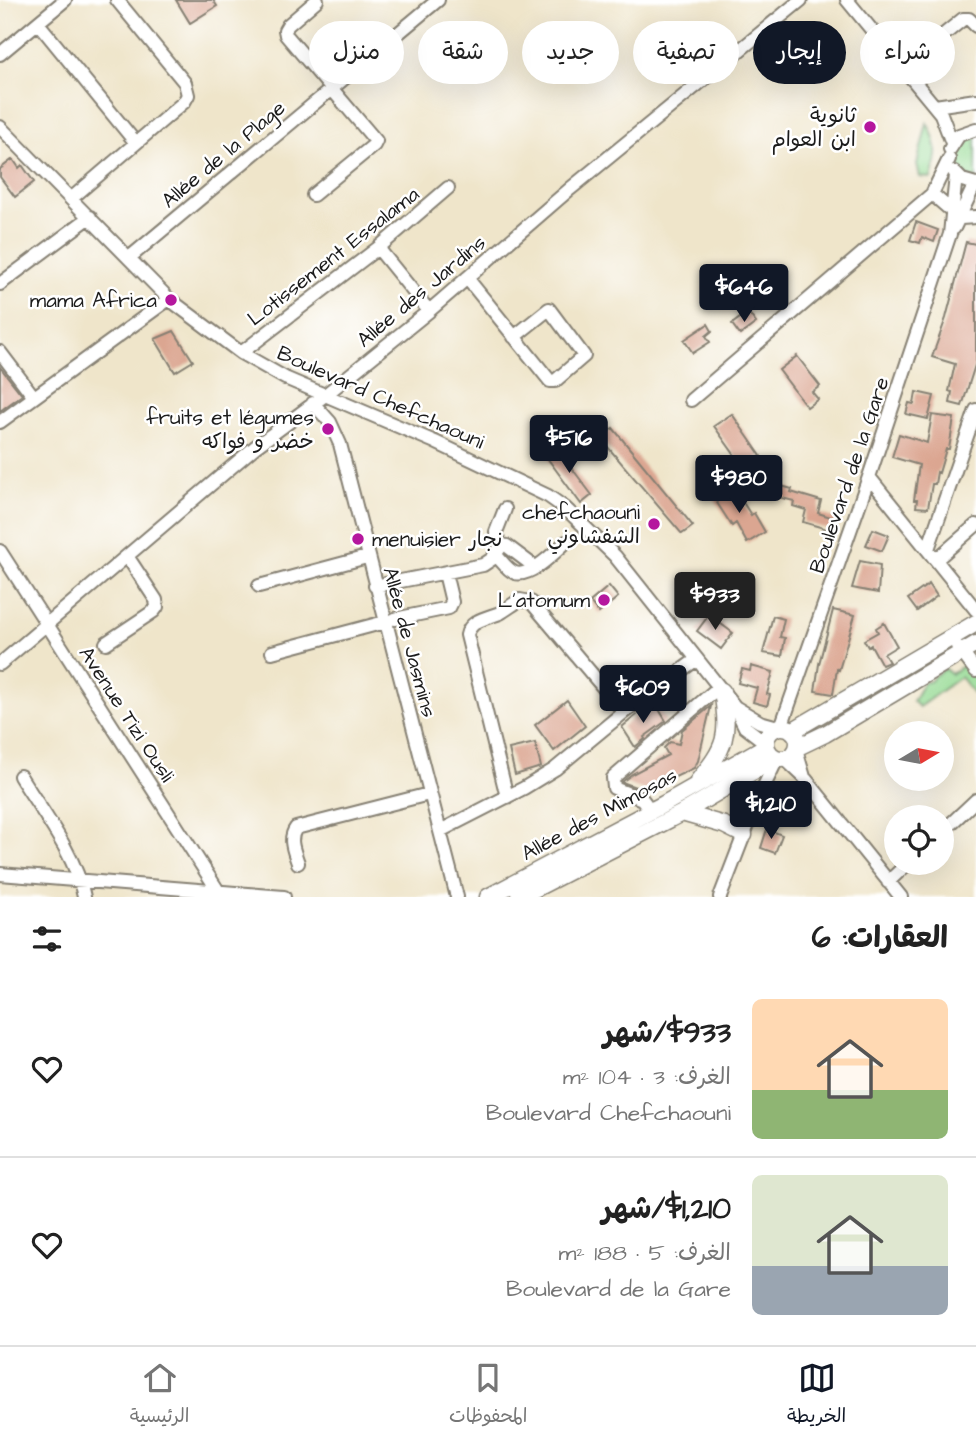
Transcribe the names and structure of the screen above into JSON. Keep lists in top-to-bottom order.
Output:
{
  "streets": {
    "main road": ["Allée des Mimosas"],
    "street": [
      "Allée de la Plage",
      "Lotissement Essalama",
      "Allée des Jardins",
      "Boulevard Chefchaouni",
      "Boulevard de la Gare",
      "Allée de Jasmins",
      "Avenue Tizi Ousli"
    ]
  },
  "crossings": [
    ["Allée de la Plage", "Boulevard Chefchaouni"],
    ["Lotissement Essalama", "Boulevard Chefchaouni"],
    ["Allée des Jardins", "Boulevard Chefchaouni"],
    ["Allée des Jardins", "Allée de Jasmins"],
    ["Allée des Jardins", "Avenue Tizi Ousli"],
    ["Boulevard Chefchaouni", "Boulevard de la Gare"],
    ["Boulevard Chefchaouni", "Allée de Jasmins"],
    ["Boulevard Chefchaouni", "Allée des Mimosas"]
  ],
  "places": [
    "ثانوية ابن العوام",
    "mama Africa",
    "fruits et légumes خضر و فواكه",
    "chefchaouni الشفشاوني",
    "menuisier نجار",
    "L'atomum"
  ],
  "north": "right",
  "page": {
    "chip": [
      "شراء",
      "إيجار",
      "تصفية",
      "جديد",
      "شقة",
      "منزل"
    ],
    "price": [
      "$646",
      "$516",
      "$980",
      "$933",
      "$609",
      "$1,210"
    ],
    "heading": "العقارات: 6",
    "list": [
      {
        "name": "$933/شهر",
        "note": "الغرف: 3 · 104 m² · Boulevard Chefchaouni"
      },
      {
        "name": "$1,210/شهر",
        "note": "الغرف: 5 · 188 m² · Boulevard de la Gare"
      }
    ],
    "tabs": ["الخريطة", "المحفوظات", "الرئيسية"]
  }
}
